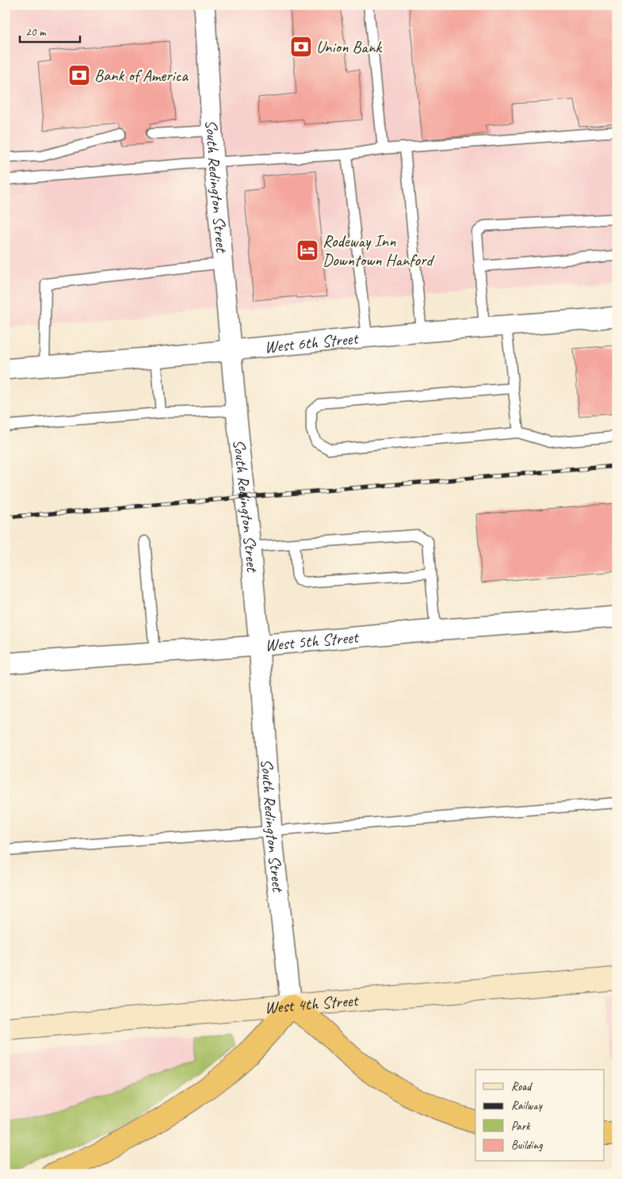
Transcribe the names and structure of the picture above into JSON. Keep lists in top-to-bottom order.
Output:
{
  "streets": {
    "main road": ["West 4th Street"],
    "street": ["South Redington Street", "West 6th Street", "West 5th Street"]
  },
  "crossings": [
    ["South Redington Street", "West 6th Street"],
    ["South Redington Street", "West 5th Street"],
    ["South Redington Street", "West 4th Street"]
  ],
  "places": {
    "bank": ["Union Bank", "Bank of America"],
    "hotel": ["Rodeway Inn Downtown Hanford"]
  },
  "legend": [
    "Road",
    "Railway",
    "Park",
    "Building"
  ],
  "scale_bar": "20 m"
}
